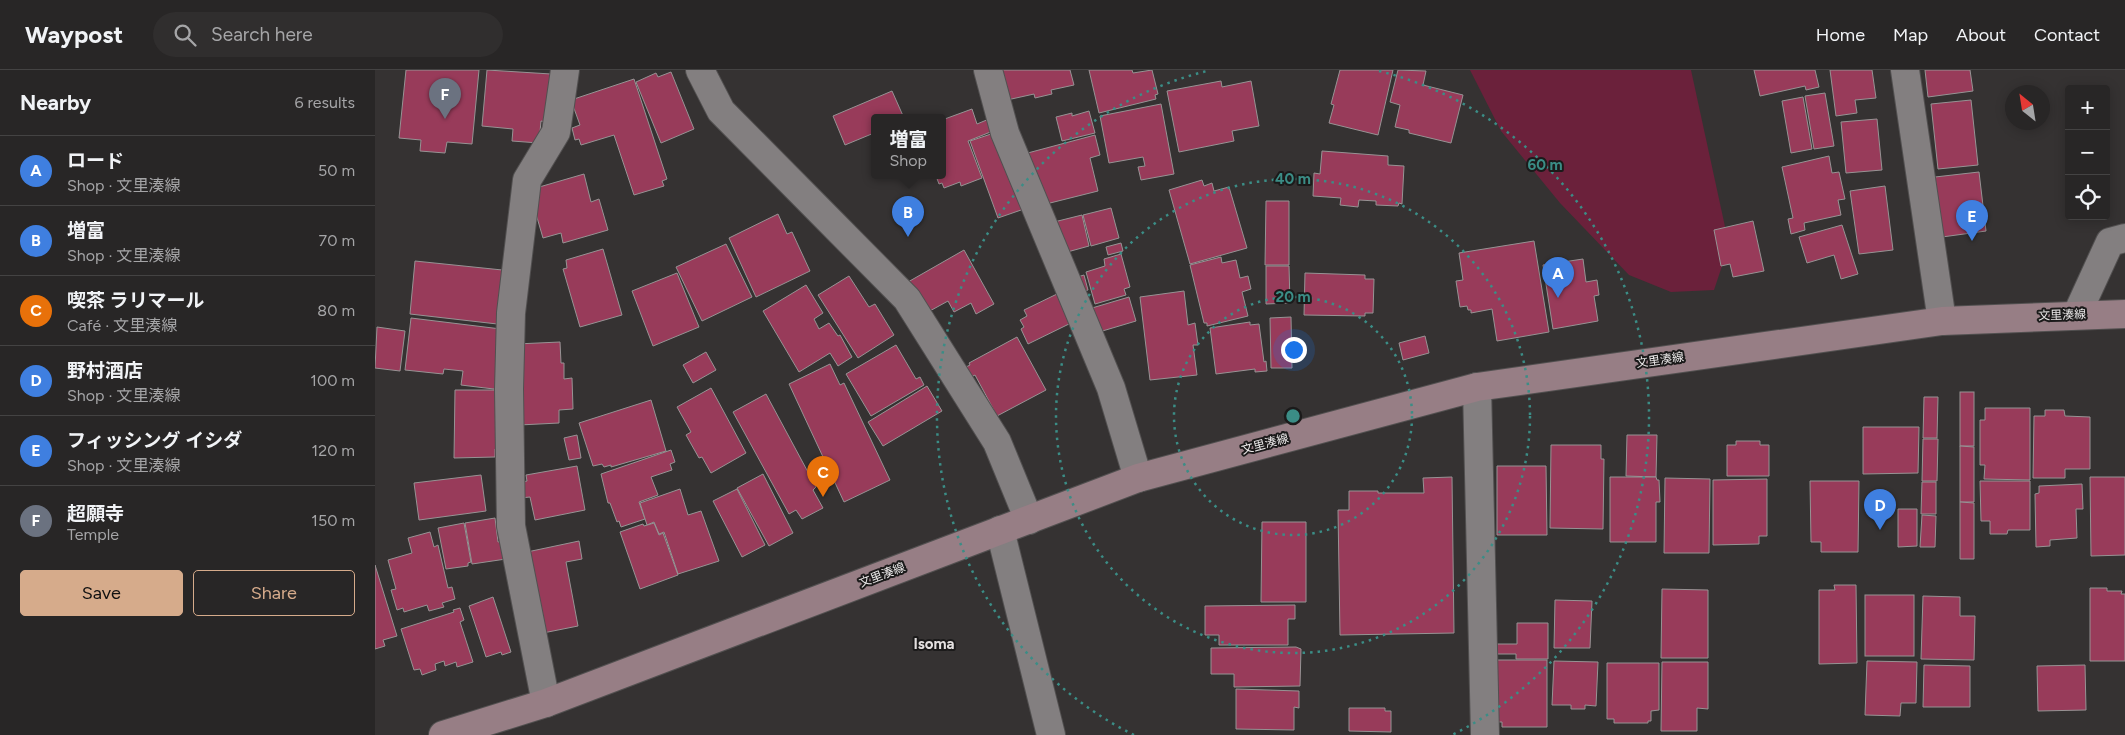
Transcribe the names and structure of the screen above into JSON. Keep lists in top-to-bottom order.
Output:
{
  "streets": {
    "main road": ["文里湊線"]
  },
  "districts": ["Isoma"],
  "north": "top left",
  "page": {
    "header": "Waypost",
    "search": "Search here",
    "nav": [
      "Home",
      "Map",
      "About",
      "Contact"
    ],
    "heading": ["Nearby", "6 results"],
    "pins": [
      "F",
      "B",
      "E",
      "A",
      "C",
      "D"
    ],
    "map_buttons": ["+", "−"],
    "popup": ["増富", "Shop"],
    "list": [
      {
        "mark": "A",
        "name": "ロード",
        "note": "Shop · 文里湊線",
        "value": "50 m"
      },
      {
        "mark": "B",
        "name": "増富",
        "note": "Shop · 文里湊線",
        "value": "70 m"
      },
      {
        "mark": "C",
        "name": "喫茶 ラリマール",
        "note": "Café · 文里湊線",
        "value": "80 m"
      },
      {
        "mark": "D",
        "name": "野村酒店",
        "note": "Shop · 文里湊線",
        "value": "100 m"
      },
      {
        "mark": "E",
        "name": "フィッシング イシダ",
        "note": "Shop · 文里湊線",
        "value": "120 m"
      },
      {
        "mark": "F",
        "name": "超願寺",
        "note": "Temple",
        "value": "150 m"
      }
    ],
    "buttons": ["Save", "Share"]
  },
  "rings": ["60 m", "40 m", "20 m"]
}
